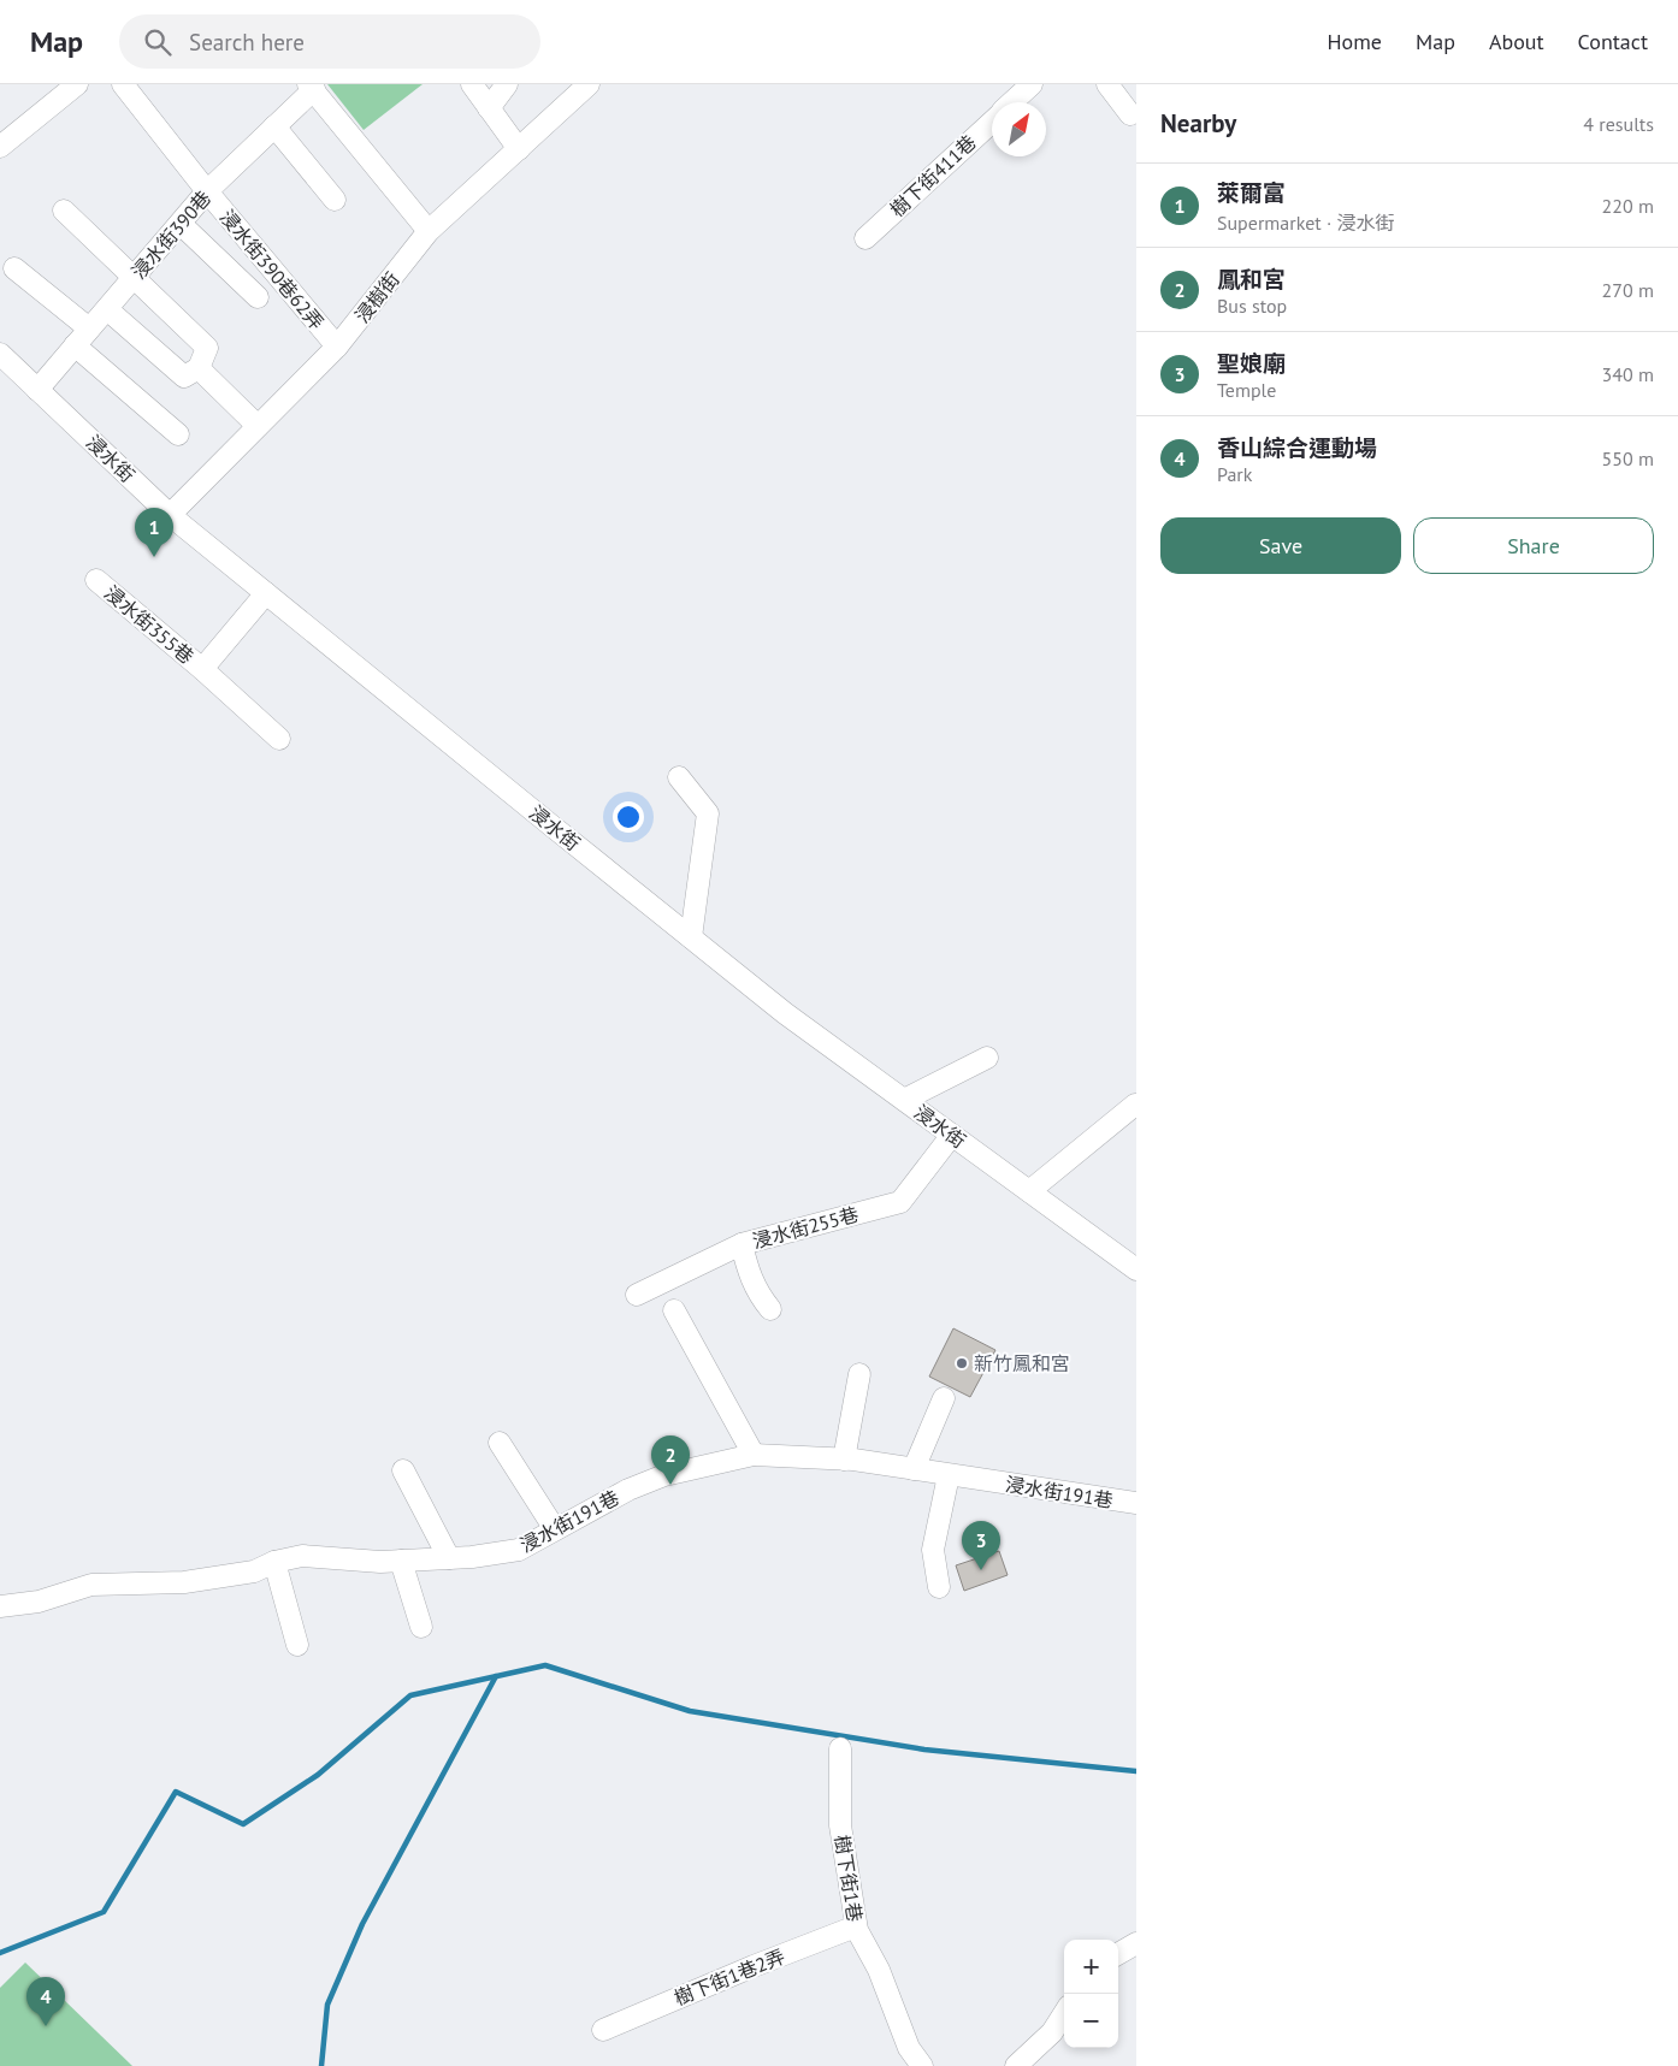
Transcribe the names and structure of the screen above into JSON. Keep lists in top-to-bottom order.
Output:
{
  "streets": {
    "street": [
      "樹下街411巷",
      "浸水街390巷",
      "浸水街390巷62弄",
      "浸樹街",
      "浸水街",
      "浸水街355巷",
      "浸水街255巷",
      "浸水街191巷",
      "樹下街1巷",
      "樹下街1巷2弄"
    ]
  },
  "crossings": [
    ["浸水街390巷", "浸水街390巷62弄"],
    ["浸水街390巷", "浸水街"],
    ["浸水街390巷62弄", "浸樹街"],
    ["浸樹街", "浸水街"],
    ["浸水街", "浸水街355巷"],
    ["浸水街", "浸水街255巷"],
    ["樹下街1巷", "樹下街1巷2弄"]
  ],
  "places": ["新竹鳳和宮"],
  "north": "top right",
  "page": {
    "header": "Map",
    "search": "Search here",
    "nav": [
      "Home",
      "Map",
      "About",
      "Contact"
    ],
    "heading": ["Nearby", "4 results"],
    "list": [
      {
        "mark": "1",
        "name": "萊爾富",
        "note": "Supermarket · 浸水街",
        "value": "220 m"
      },
      {
        "mark": "2",
        "name": "鳳和宮",
        "note": "Bus stop",
        "value": "270 m"
      },
      {
        "mark": "3",
        "name": "聖娘廟",
        "note": "Temple",
        "value": "340 m"
      },
      {
        "mark": "4",
        "name": "香山綜合運動場",
        "note": "Park",
        "value": "550 m"
      }
    ],
    "buttons": ["Save", "Share"],
    "pins": [
      "1",
      "2",
      "3",
      "4"
    ],
    "map_buttons": ["+", "−"]
  }
}
